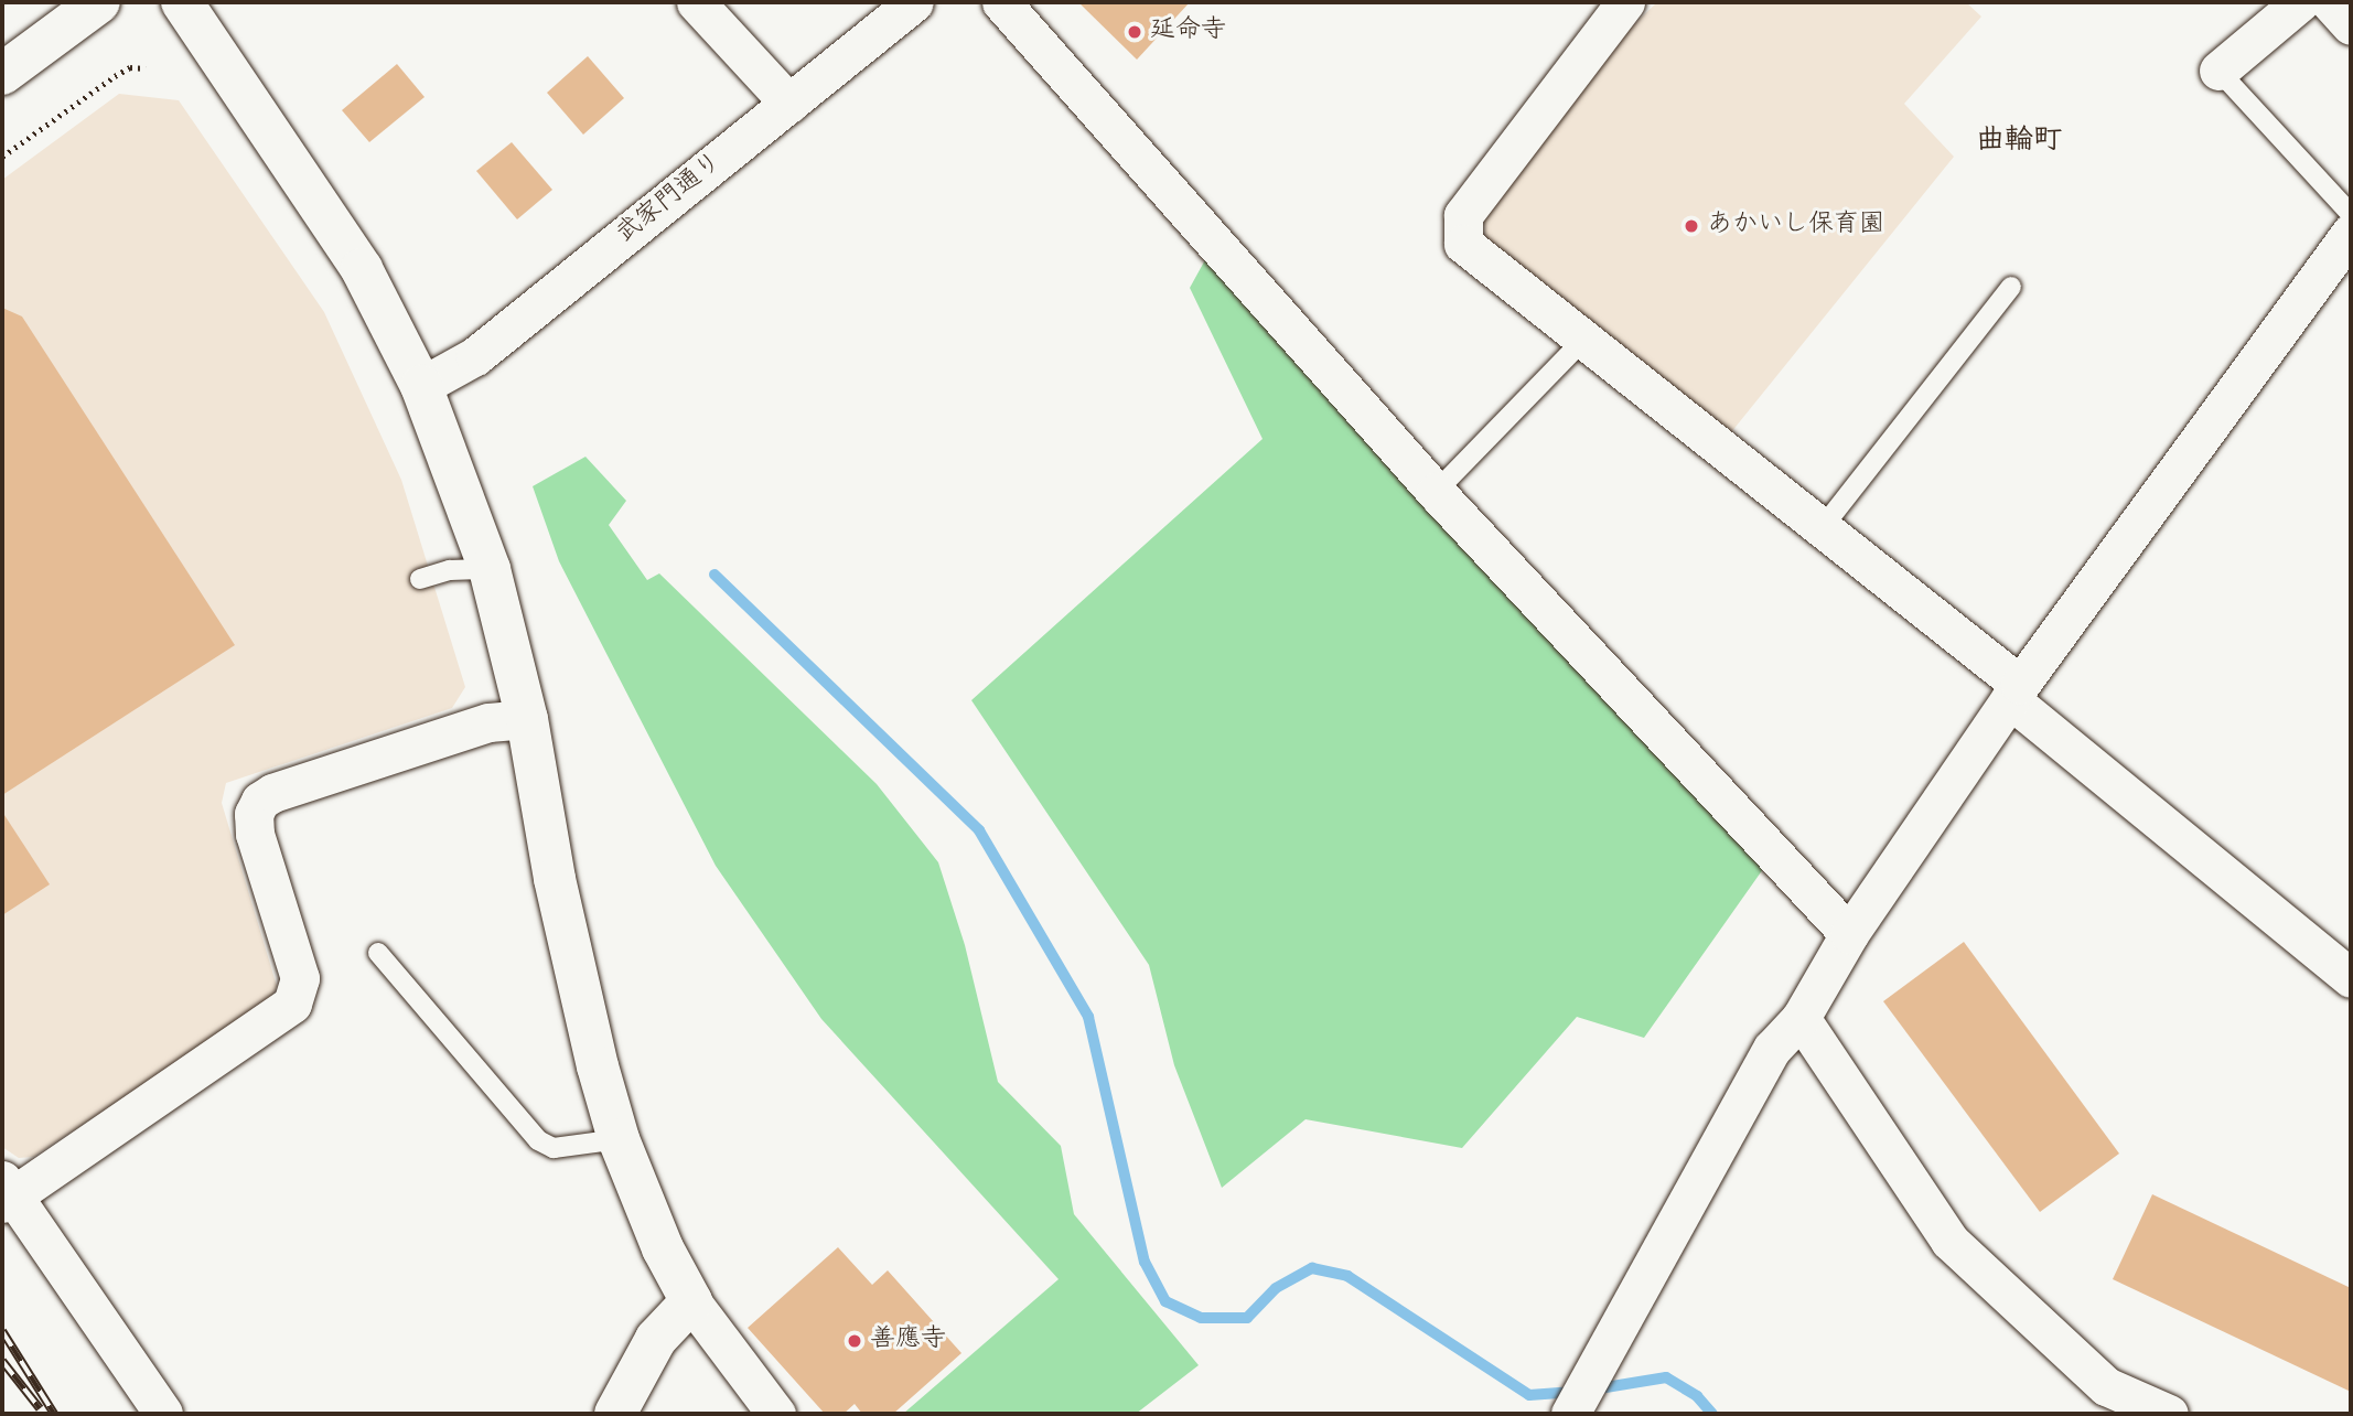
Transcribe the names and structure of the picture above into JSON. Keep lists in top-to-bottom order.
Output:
{
  "streets": {
    "street": ["武家門通り"]
  },
  "districts": ["曲輪町"],
  "places": ["延命寺", "あかいし保育園", "善應寺"]
}
